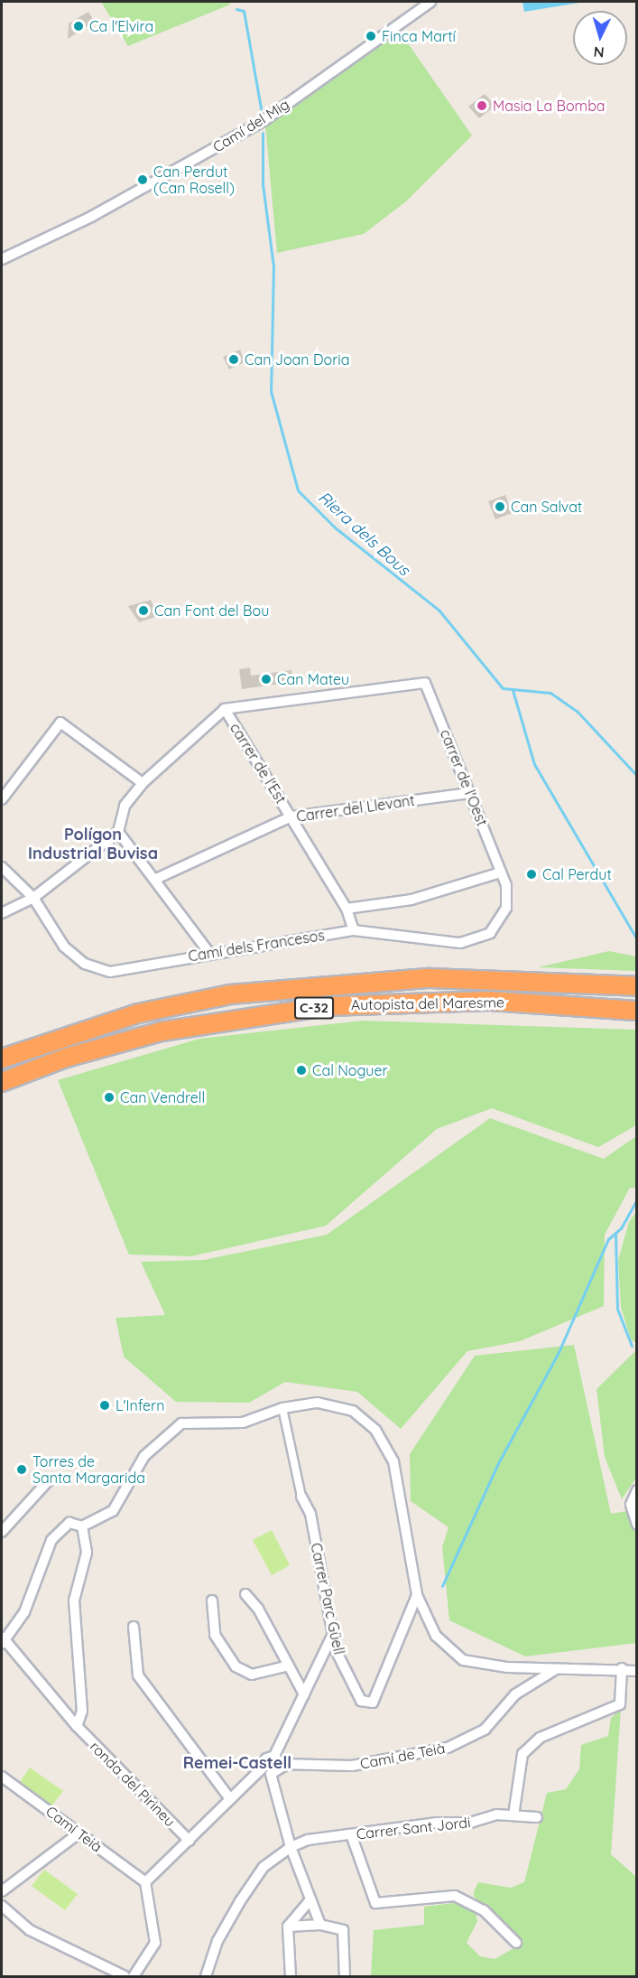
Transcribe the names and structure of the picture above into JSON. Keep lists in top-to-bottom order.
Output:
{
  "streets": {
    "highway": ["Autopista del Maresme", "C-32"],
    "street": [
      "Camí del Mig",
      "carrer de l'Est",
      "carrer de l'Oest",
      "Carrer del Llevant",
      "Camí dels Francesos",
      "Carrer Parc Güell",
      "Camí de Teià",
      "ronda del Pirineu",
      "Carrer Sant Jordi",
      "Camí Teià"
    ]
  },
  "crossings": [
    ["carrer de l'Est", "carrer de l'Oest"],
    ["carrer de l'Est", "Carrer del Llevant"],
    ["carrer de l'Est", "Camí dels Francesos"],
    ["carrer de l'Oest", "Carrer del Llevant"],
    ["carrer de l'Oest", "Camí dels Francesos"]
  ],
  "districts": ["Polígon Industrial Buvisa", "Remei-Castell"],
  "water": ["Riera dels Bous"],
  "places": [
    "Ca l'Elvira",
    "Finca Martí",
    "Masia La Bomba",
    "Can Perdut (Can Rosell)",
    "Can Joan Doria",
    "Can Salvat",
    "Can Font del Bou",
    "Can Mateu",
    "Cal Perdut",
    "Cal Noguer",
    "Can Vendrell",
    "L'Infern",
    "Torres de Santa Margarida"
  ],
  "north": "bottom"
}
